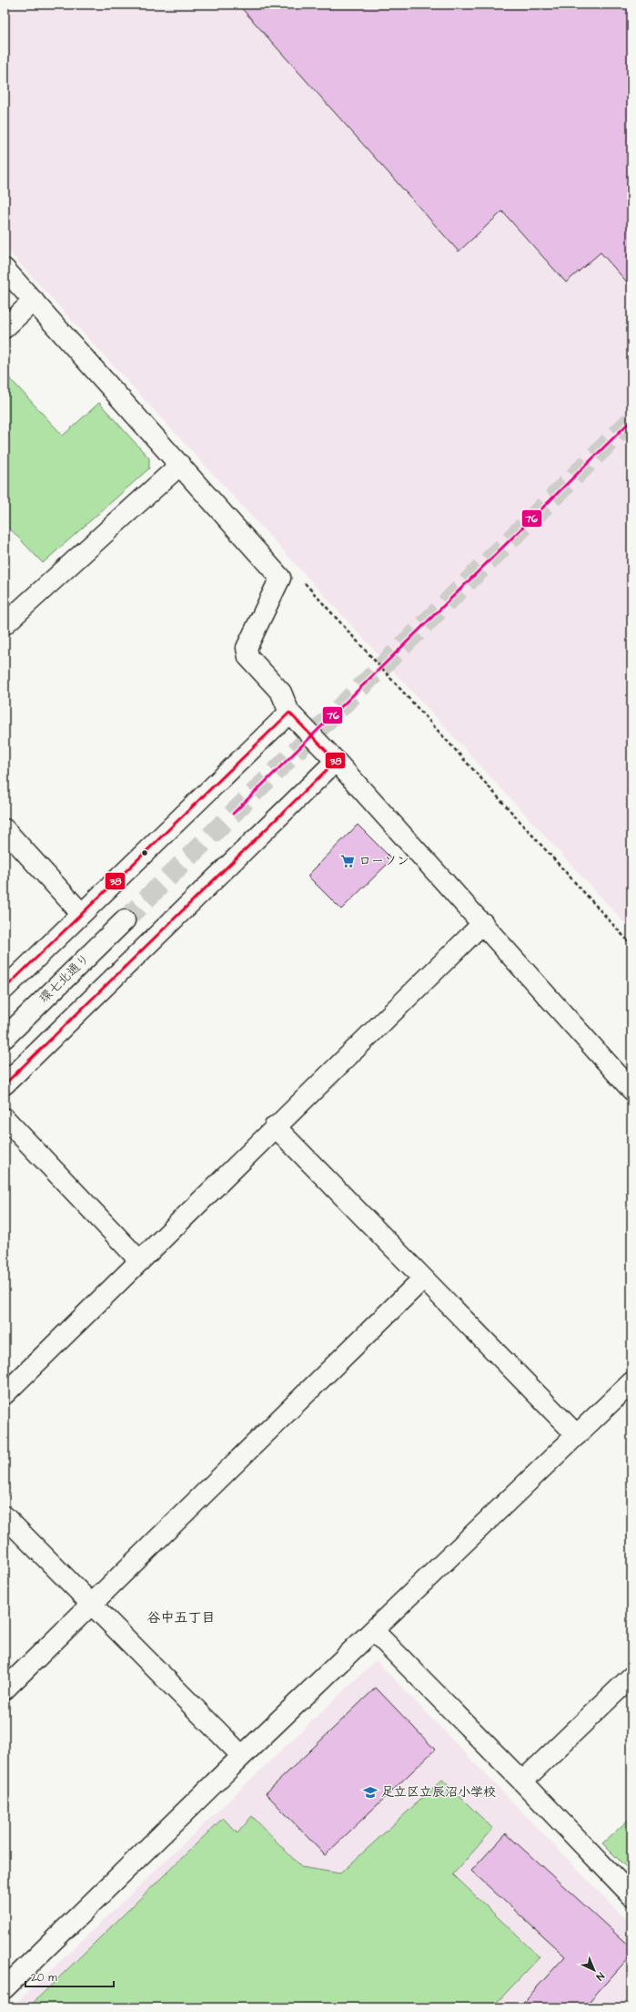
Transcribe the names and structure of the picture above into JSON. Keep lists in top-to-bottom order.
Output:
{
  "streets": {
    "street": ["環七北通り"]
  },
  "districts": ["谷中五丁目"],
  "places": {
    "supermarket": ["ローソン"],
    "school or university": ["足立区立辰沼小学校"]
  },
  "lines": ["transit line 76", "transit line 38"],
  "scale_bar": "20 m",
  "north": "bottom right"
}
